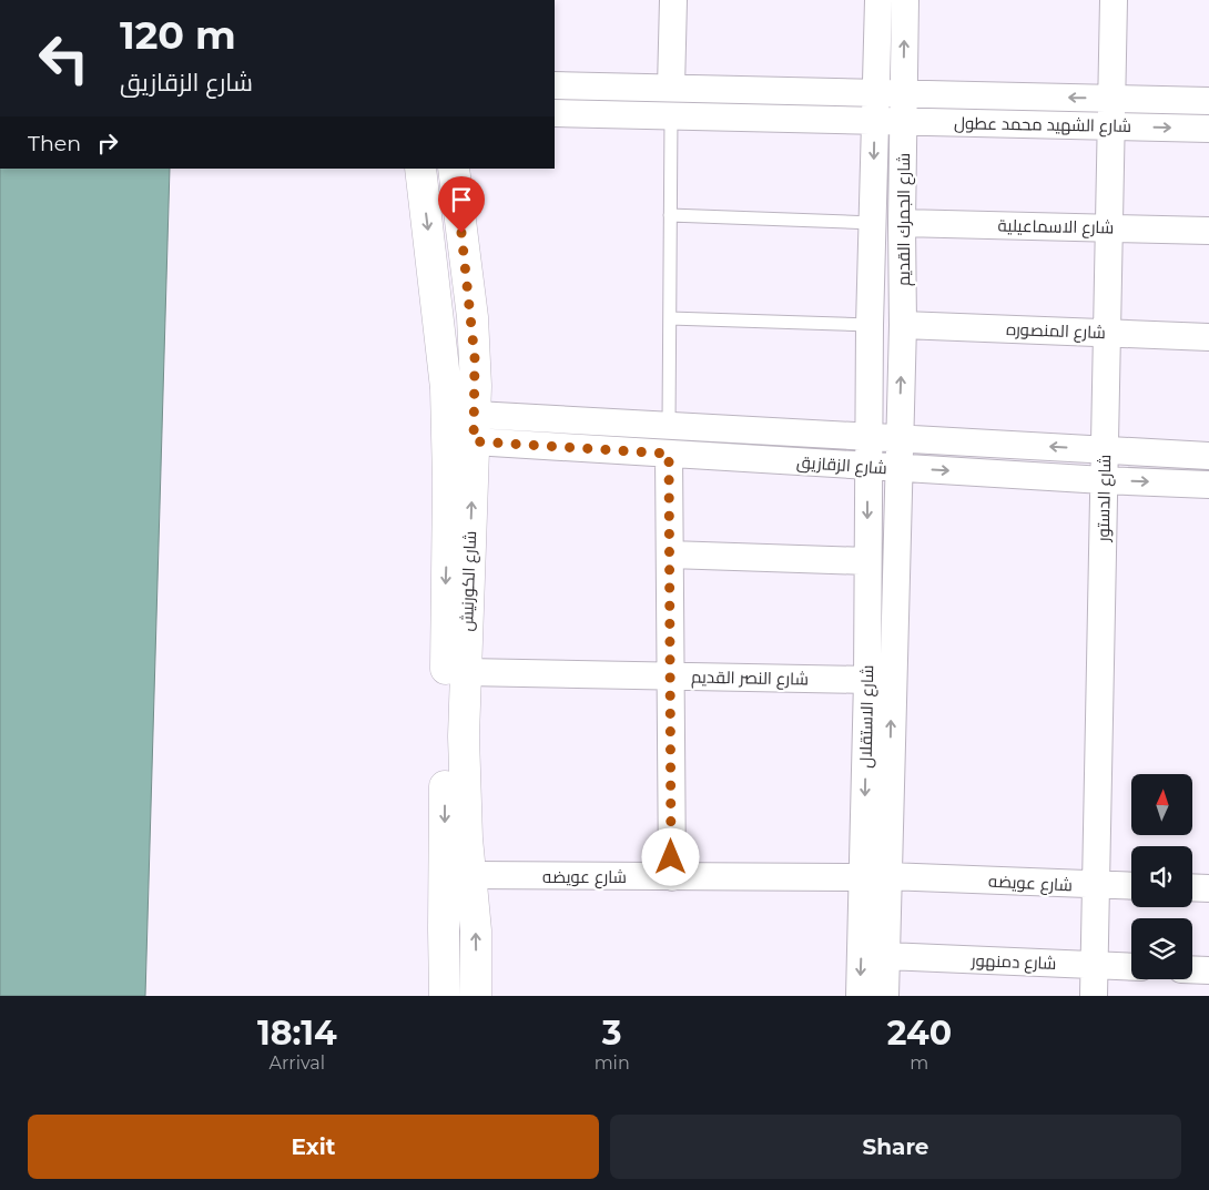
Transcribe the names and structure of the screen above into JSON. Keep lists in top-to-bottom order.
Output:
{
  "streets": {
    "main road": ["شارع الكورنيش"],
    "street": [
      "شارع الشهيد محمد عطول",
      "شارع الجمرك القديم",
      "شارع الاسماعيلية",
      "شارع المنصوره",
      "شارع الزقازيق",
      "شارع الدستور",
      "شارع النصر القديم",
      "شارع الاستقلال",
      "شارع عويضه",
      "شارع دمنهور"
    ]
  },
  "crossings": [
    ["شارع الشهيد محمد عطول", "شارع الجمرك القديم"],
    ["شارع الشهيد محمد عطول", "شارع الدستور"],
    ["شارع الجمرك القديم", "شارع الاسماعيلية"],
    ["شارع الجمرك القديم", "شارع المنصوره"],
    ["شارع الجمرك القديم", "شارع الزقازيق"],
    ["شارع الجمرك القديم", "شارع الاستقلال"],
    ["شارع الاسماعيلية", "شارع الدستور"],
    ["شارع المنصوره", "شارع الدستور"],
    ["شارع الزقازيق", "شارع الدستور"],
    ["شارع الزقازيق", "شارع الكورنيش"],
    ["شارع الزقازيق", "شارع الاستقلال"],
    ["شارع الدستور", "شارع عويضه"],
    ["شارع الدستور", "شارع دمنهور"],
    ["شارع الكورنيش", "شارع النصر القديم"],
    ["شارع الكورنيش", "شارع عويضه"],
    ["شارع النصر القديم", "شارع الاستقلال"],
    ["شارع الاستقلال", "شارع عويضه"],
    ["شارع الاستقلال", "شارع دمنهور"]
  ],
  "north": "top",
  "page": {
    "turn": ["120 m", "شارع الزقازيق"],
    "then": "Then",
    "eta": [
      "18:14",
      "Arrival",
      "3",
      "min",
      "240",
      "m"
    ],
    "buttons": ["Exit", "Share"]
  }
}
